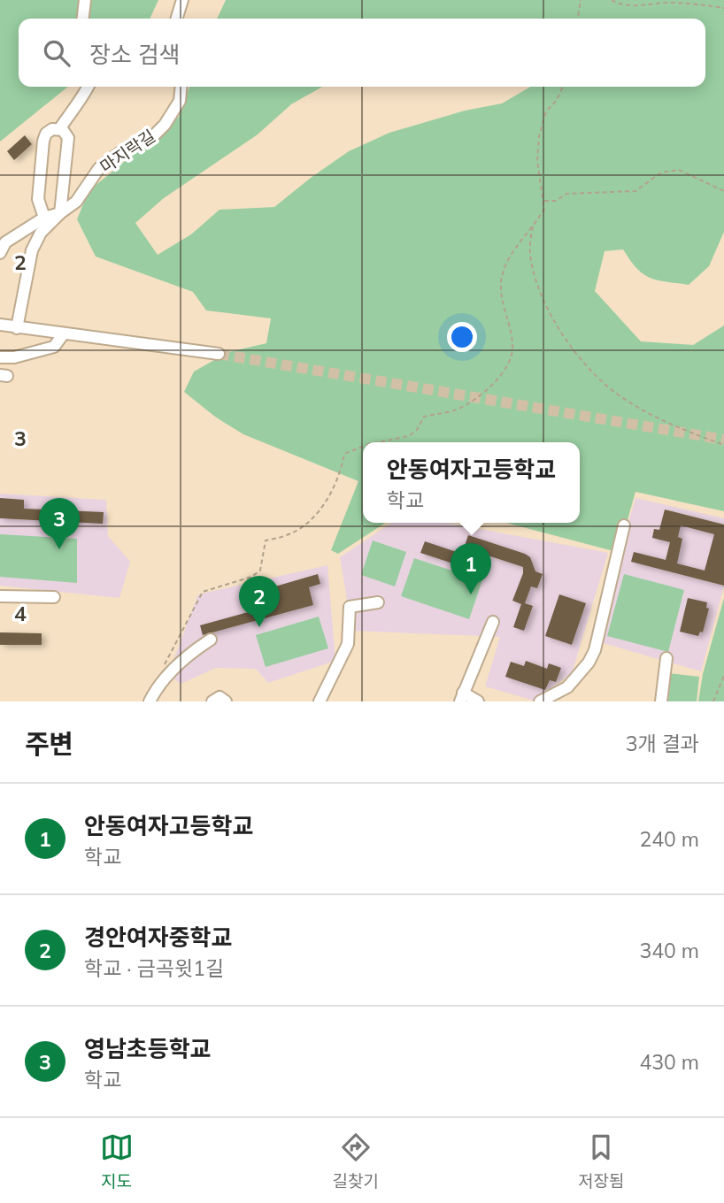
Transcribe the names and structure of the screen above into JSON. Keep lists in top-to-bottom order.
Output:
{
  "streets": {
    "street": ["마지락길"]
  },
  "page": {
    "search": "장소 검색",
    "popup": ["안동여자고등학교", "학교"],
    "pins": ["3", "1", "2"],
    "heading": ["주변", "3개 결과"],
    "list": [
      {
        "mark": "1",
        "name": "안동여자고등학교",
        "note": "학교",
        "value": "240 m"
      },
      {
        "mark": "2",
        "name": "경안여자중학교",
        "note": "학교 · 금곡윗1길",
        "value": "340 m"
      },
      {
        "mark": "3",
        "name": "영남초등학교",
        "note": "학교",
        "value": "430 m"
      }
    ],
    "nav": ["지도", "길찾기", "저장됨"]
  },
  "grid": {
    "rows": ["2", "3", "4"]
  }
}
